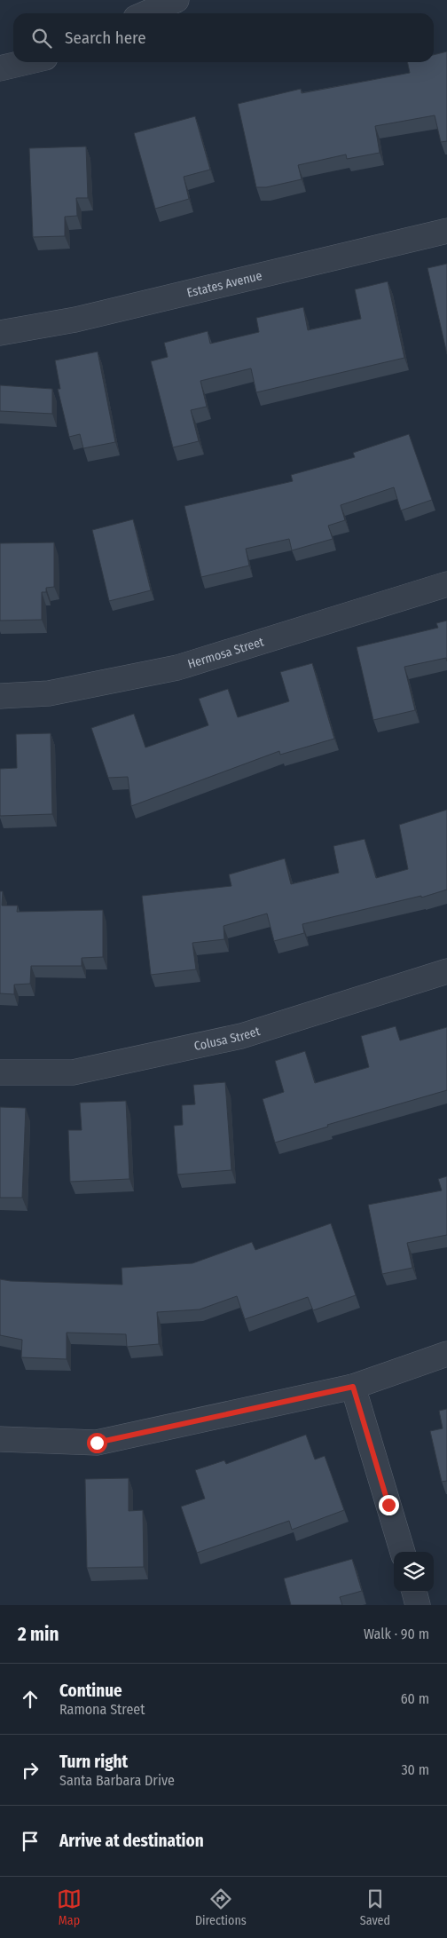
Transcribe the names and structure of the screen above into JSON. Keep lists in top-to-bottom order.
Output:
{
  "streets": {
    "street": ["Estates Avenue", "Hermosa Street", "Colusa Street"]
  },
  "page": {
    "search": "Search here",
    "heading": ["2 min", "Walk · 90 m"],
    "list": [
      ["Continue", "Ramona Street", "60 m"],
      ["Turn right", "Santa Barbara Drive", "30 m"],
      "Arrive at destination"
    ],
    "nav": ["Map", "Directions", "Saved"]
  }
}
